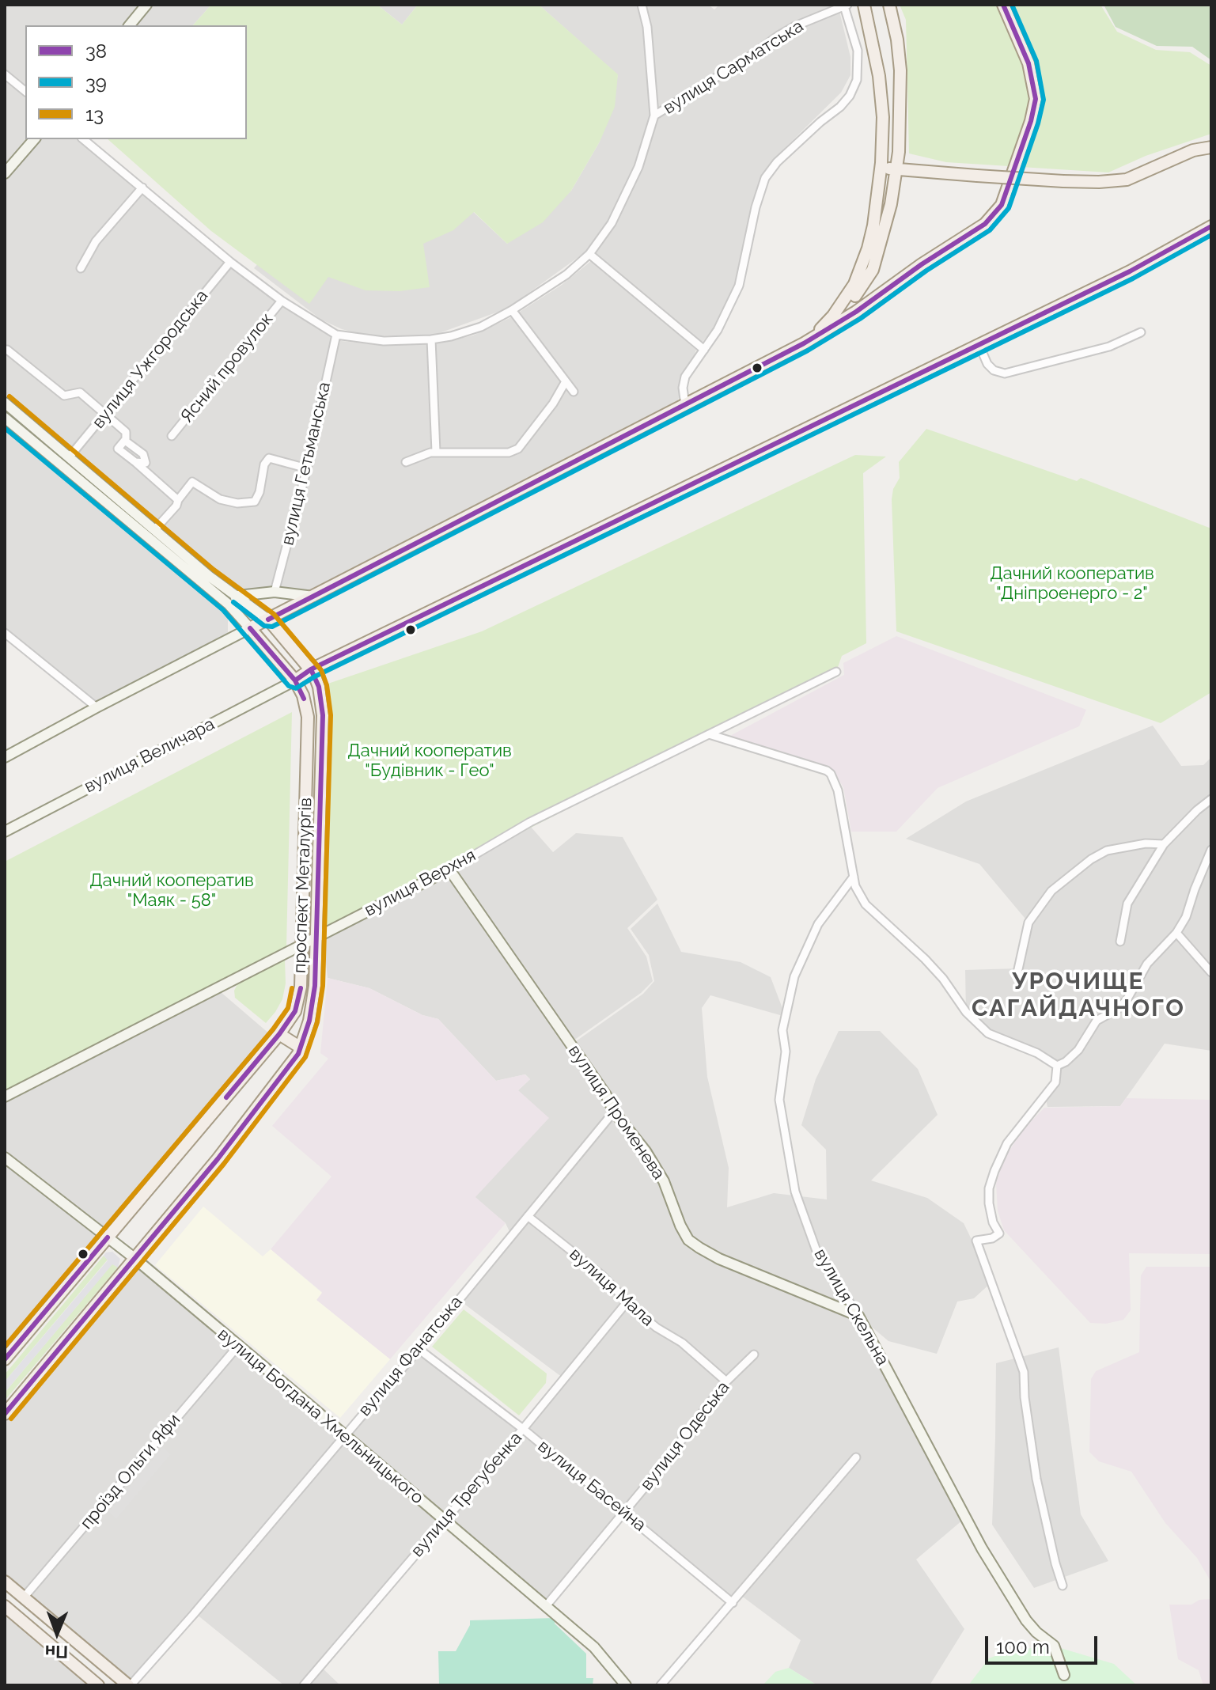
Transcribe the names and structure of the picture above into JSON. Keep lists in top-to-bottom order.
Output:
{
  "streets": {
    "main road": ["проспект Металургів"],
    "street": [
      "вулиця Сарматська",
      "вулиця Ужгородська",
      "Ясний провулок",
      "вулиця Гетьманська",
      "вулиця Величара",
      "вулиця Верхня",
      "вулиця Променева",
      "вулиця Мала",
      "вулиця Скельна",
      "вулиця Фанатська",
      "вулиця Богдана Хмельницького",
      "вулиця Одеська",
      "проїзд Ольги Яфи",
      "вулиця Басейна",
      "вулиця Трегубенка"
    ]
  },
  "crossings": [
    ["вулиця Величара", "проспект Металургів"],
    ["вулиця Верхня", "проспект Металургів"],
    ["вулиця Верхня", "вулиця Променева"],
    ["проспект Металургів", "вулиця Богдана Хмельницького"],
    ["вулиця Променева", "вулиця Скельна"],
    ["вулиця Променева", "вулиця Фанатська"],
    ["вулиця Мала", "вулиця Фанатська"],
    ["вулиця Мала", "вулиця Одеська"],
    ["вулиця Мала", "вулиця Трегубенка"],
    ["вулиця Фанатська", "вулиця Богдана Хмельницького"],
    ["вулиця Фанатська", "вулиця Басейна"],
    ["вулиця Богдана Хмельницького", "вулиця Одеська"],
    ["вулиця Богдана Хмельницького", "проїзд Ольги Яфи"],
    ["вулиця Богдана Хмельницького", "вулиця Трегубенка"],
    ["вулиця Одеська", "вулиця Басейна"],
    ["вулиця Басейна", "вулиця Трегубенка"]
  ],
  "districts": ["УРОЧИЩЕ САГАЙДАЧНОГО"],
  "parks": ["Дачний кооператив \"Дніпроенерго - 2\"", "Дачний кооператив \"Будівник - Гео\"", "Дачний кооператив \"Маяк - 58\""],
  "lines": ["transit line 38", "transit line 39", "transit line 13"],
  "legend": ["38", "39", "13"],
  "scale_bar": "100 m",
  "north": "bottom"
}
